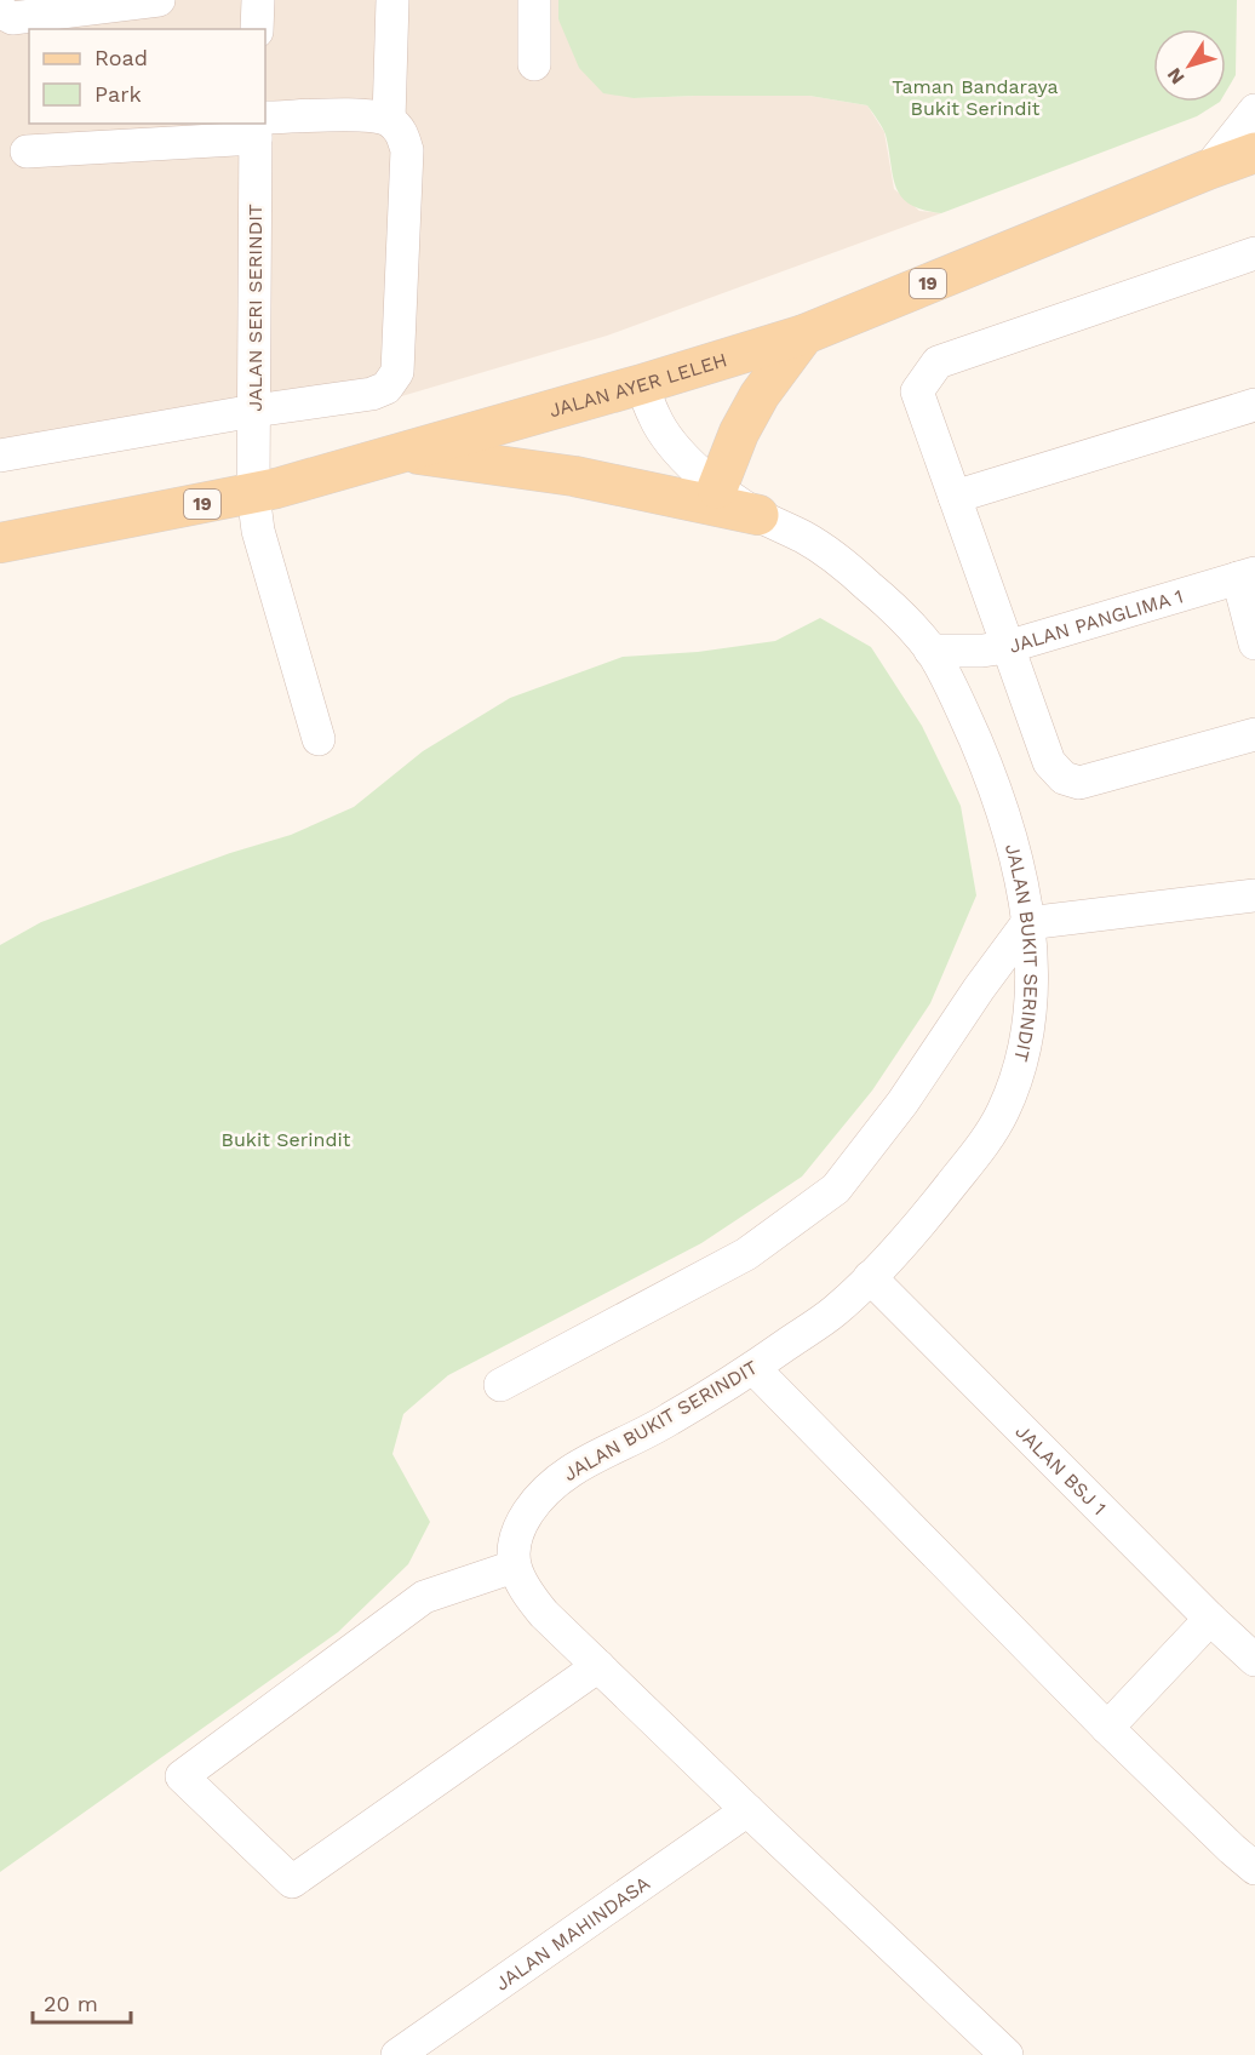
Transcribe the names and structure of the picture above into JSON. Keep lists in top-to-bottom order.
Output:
{
  "streets": {
    "main road": ["19", "JALAN AYER LELEH"],
    "street": [
      "JALAN SERI SERINDIT",
      "JALAN PANGLIMA 1",
      "JALAN BUKIT SERINDIT",
      "JALAN BSJ 1",
      "JALAN MAHINDASA"
    ]
  },
  "crossings": [
    ["JALAN SERI SERINDIT", "JALAN AYER LELEH"],
    ["JALAN AYER LELEH", "JALAN BUKIT SERINDIT"],
    ["JALAN PANGLIMA 1", "JALAN BUKIT SERINDIT"],
    ["JALAN BUKIT SERINDIT", "JALAN BSJ 1"]
  ],
  "parks": ["Taman Bandaraya Bukit Serindit", "Bukit Serindit"],
  "legend": ["Road", "Park"],
  "scale_bar": "20 m",
  "north": "bottom left"
}
